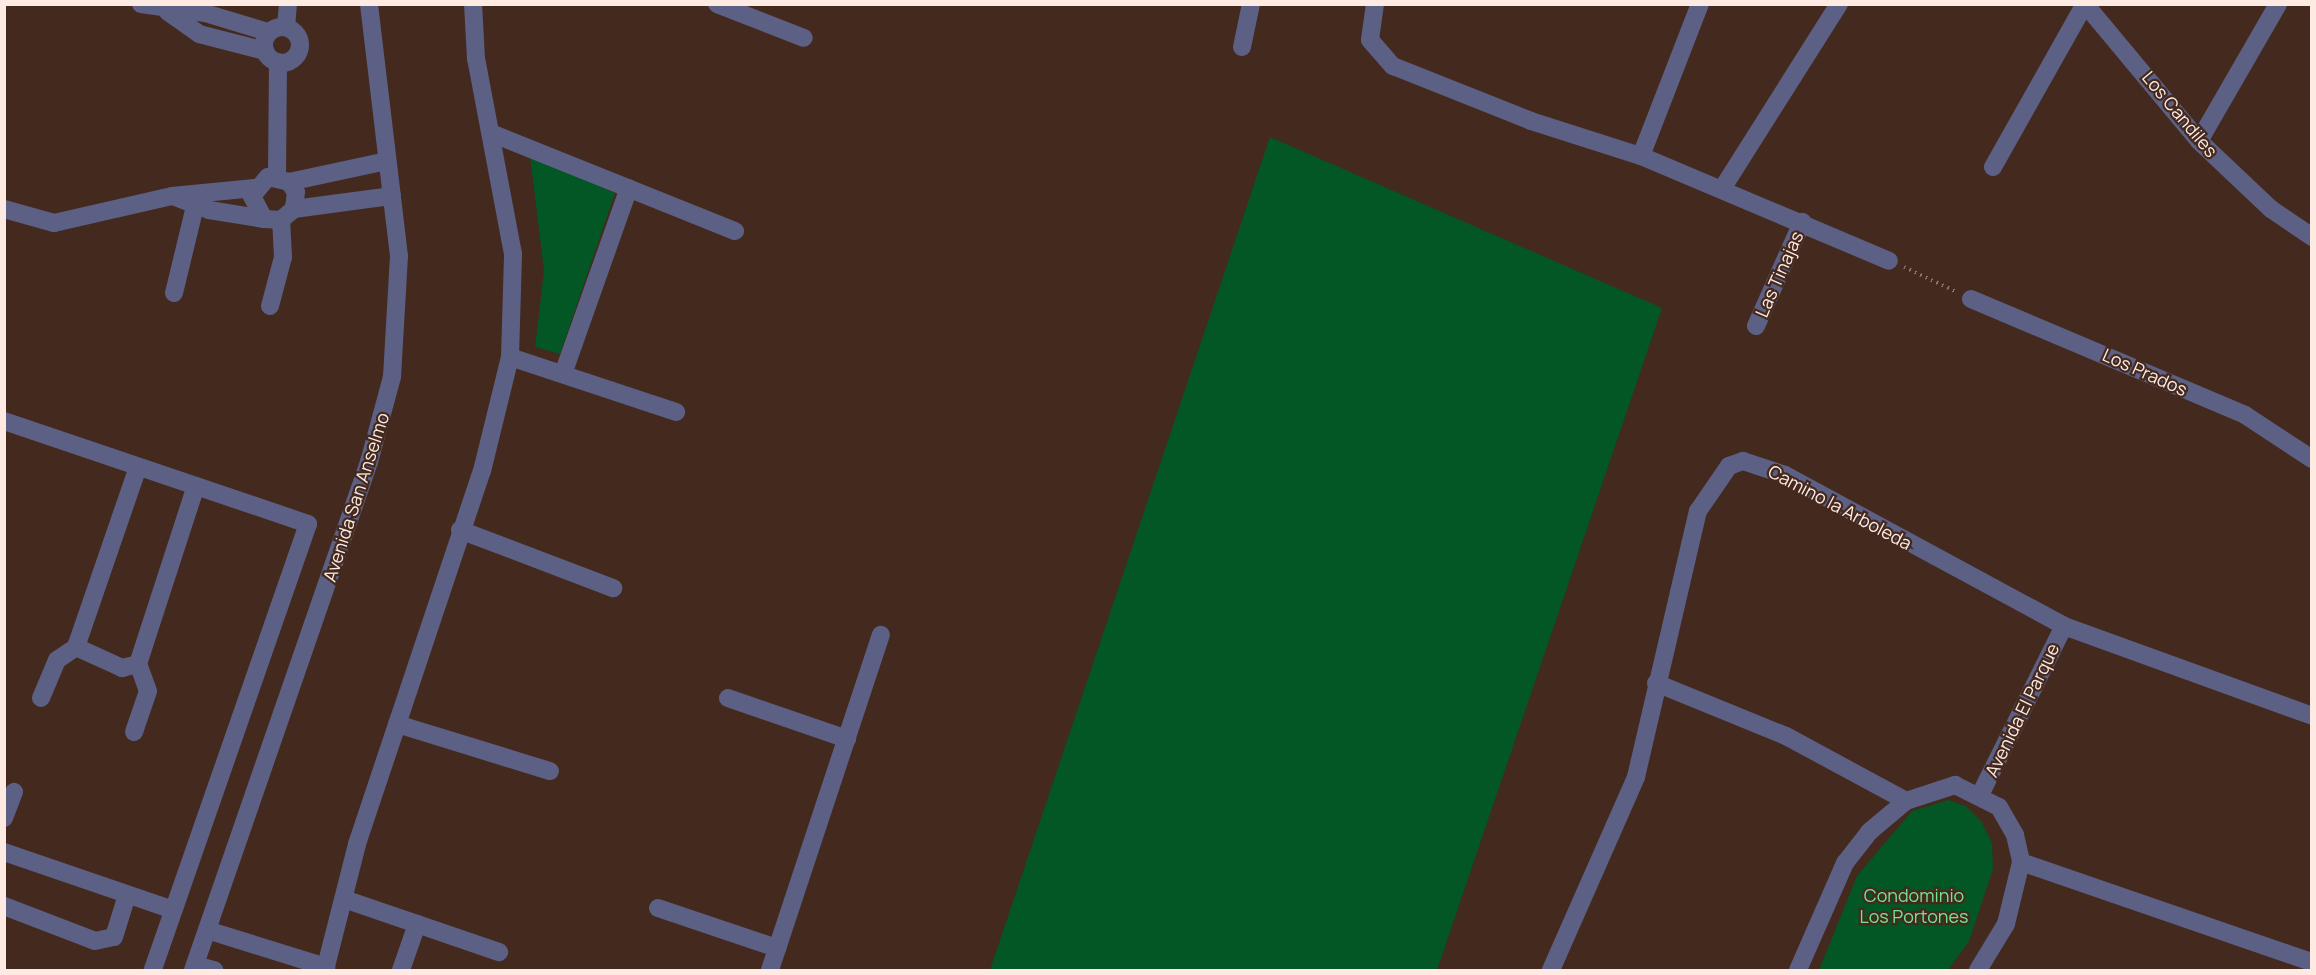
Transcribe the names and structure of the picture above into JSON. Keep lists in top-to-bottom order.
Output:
{
  "streets": {
    "street": [
      "Los Candiles",
      "Las Tinajas",
      "Los Prados",
      "Avenida San Anselmo",
      "Camino la Arboleda",
      "Avenida El Parque"
    ]
  },
  "crossings": [
    ["Camino la Arboleda", "Avenida El Parque"]
  ],
  "parks": ["Condominio Los Portones"]
}
